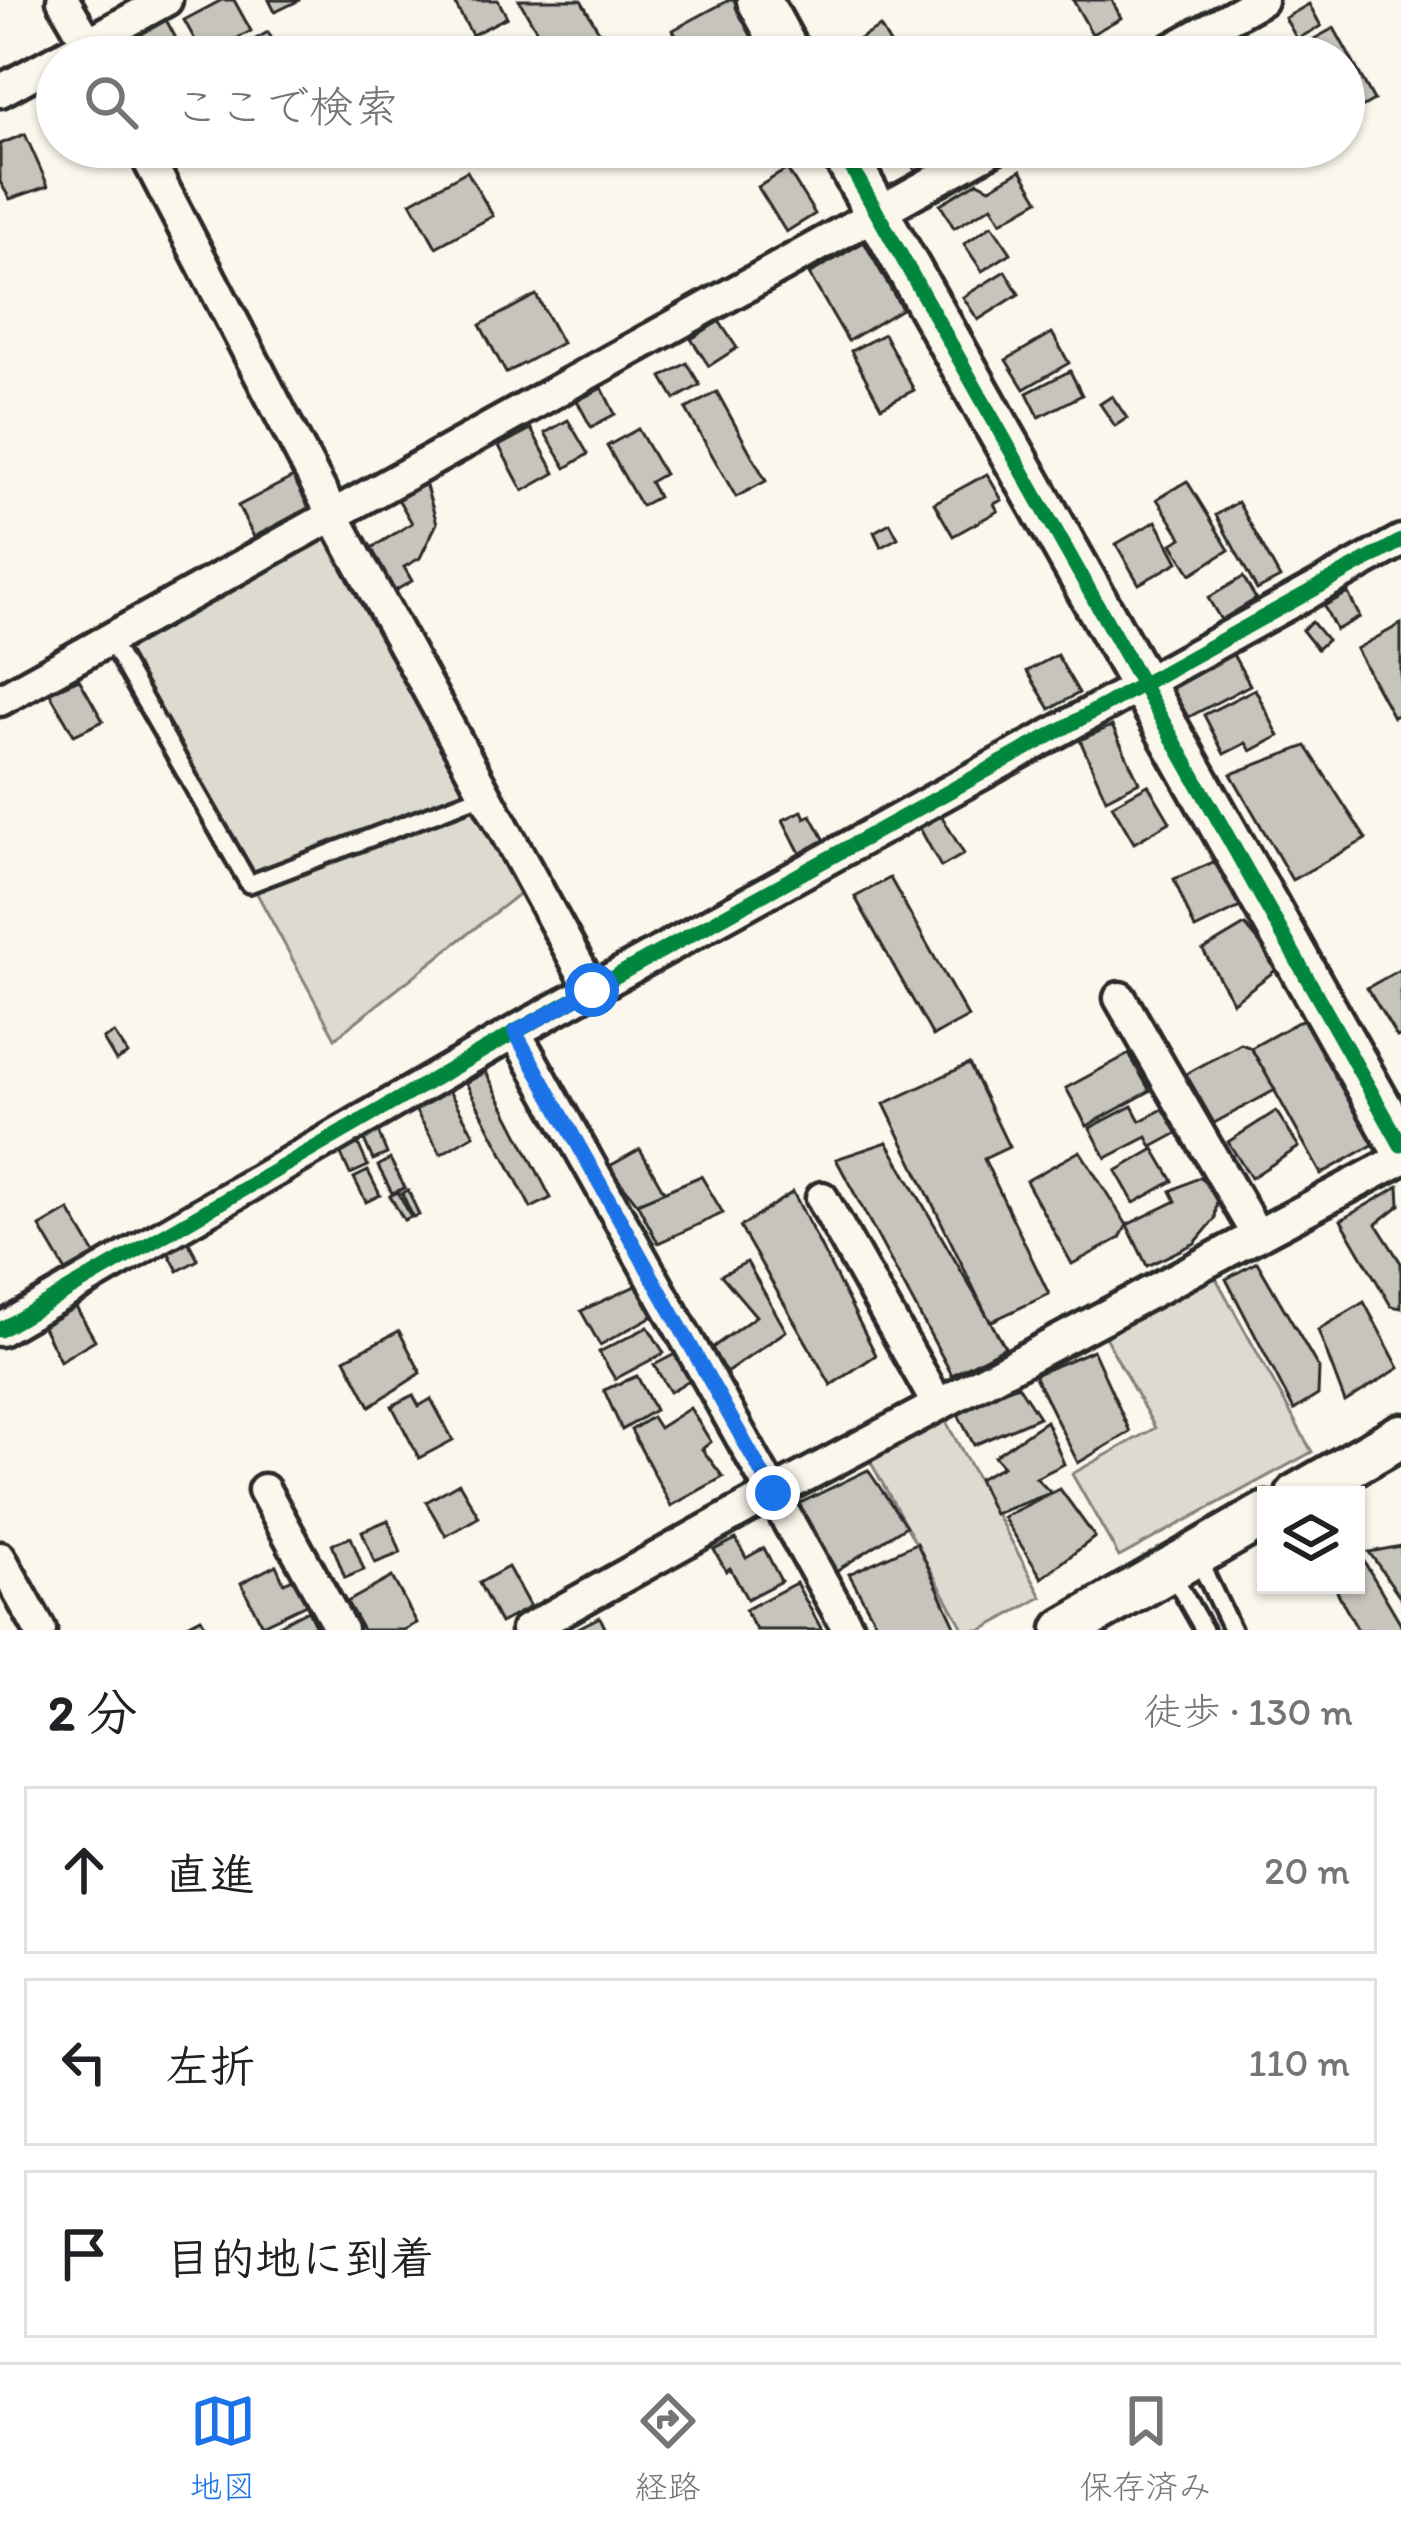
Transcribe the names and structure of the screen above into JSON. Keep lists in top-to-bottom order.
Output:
{
  "page": {
    "search": "ここで検索",
    "heading": ["2 分", "徒歩 · 130 m"],
    "list": [
      ["直進", "20 m"],
      ["左折", "110 m"],
      "目的地に到着"
    ],
    "nav": ["地図", "経路", "保存済み"]
  }
}
